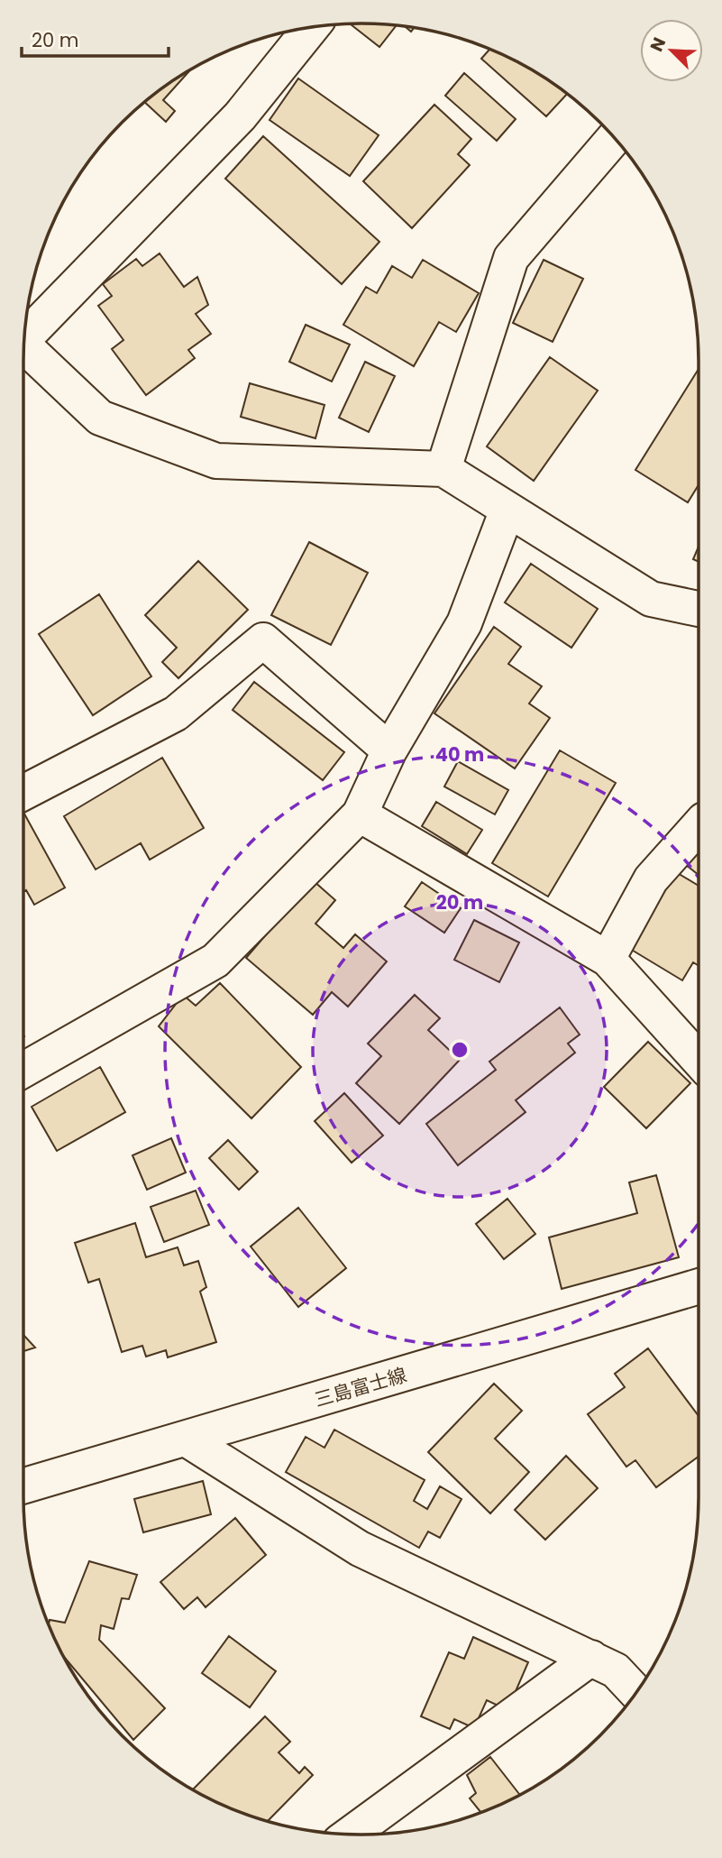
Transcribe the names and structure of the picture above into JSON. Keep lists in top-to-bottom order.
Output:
{
  "streets": {
    "street": ["三島富士線"]
  },
  "scale_bar": "20 m",
  "north": "top left",
  "rings": ["40 m", "20 m"]
}
